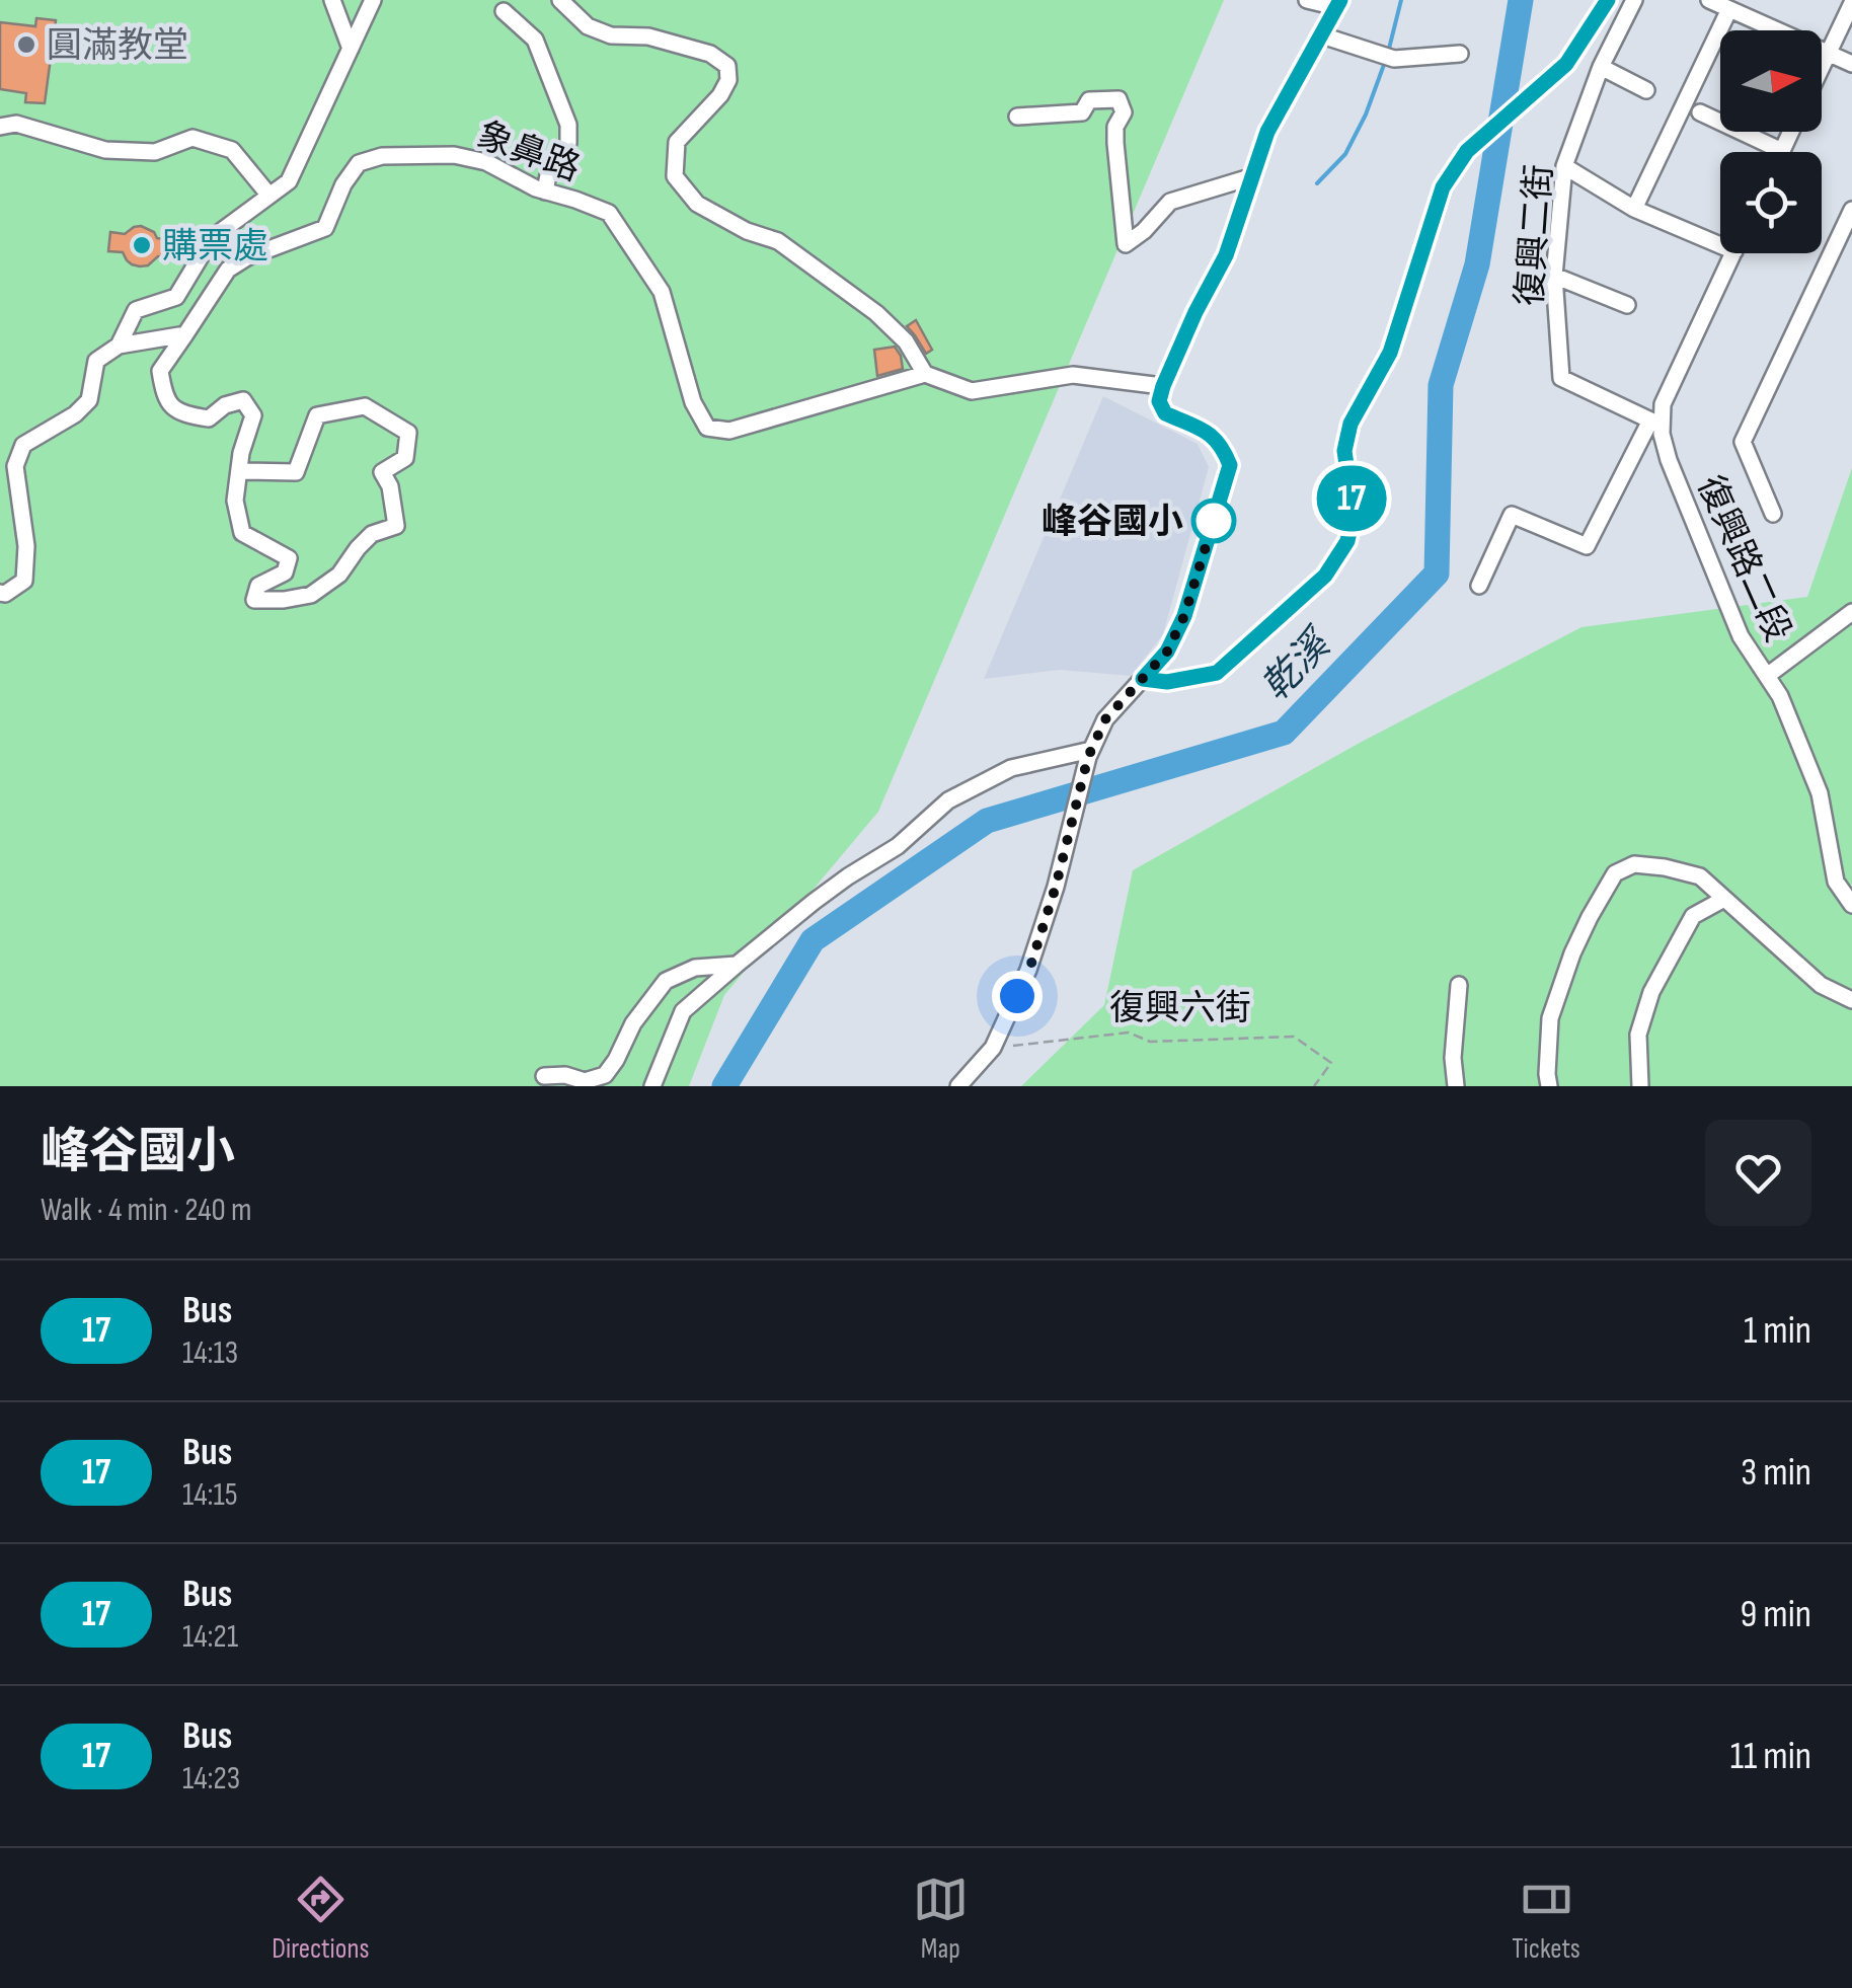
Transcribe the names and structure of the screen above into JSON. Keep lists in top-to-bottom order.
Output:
{
  "streets": {
    "street": ["象鼻路", "復興二街", "復興路二段"],
    "path": ["復興六街"]
  },
  "crossings": [
    ["復興二街", "復興路二段"]
  ],
  "water": ["乾溪"],
  "places": ["圓滿教堂", "購票處", "峰谷國小"],
  "lines": ["bus line 17"],
  "north": "right",
  "page": {
    "on_map": "17",
    "heading": ["峰谷國小", "Walk · 4 min · 240 m"],
    "list": [
      {
        "mark": "17",
        "name": "Bus",
        "note": "14:13",
        "value": "1 min"
      },
      {
        "mark": "17",
        "name": "Bus",
        "note": "14:15",
        "value": "3 min"
      },
      {
        "mark": "17",
        "name": "Bus",
        "note": "14:21",
        "value": "9 min"
      },
      {
        "mark": "17",
        "name": "Bus",
        "note": "14:23",
        "value": "11 min"
      }
    ],
    "tabs": ["Directions", "Map", "Tickets"]
  }
}
